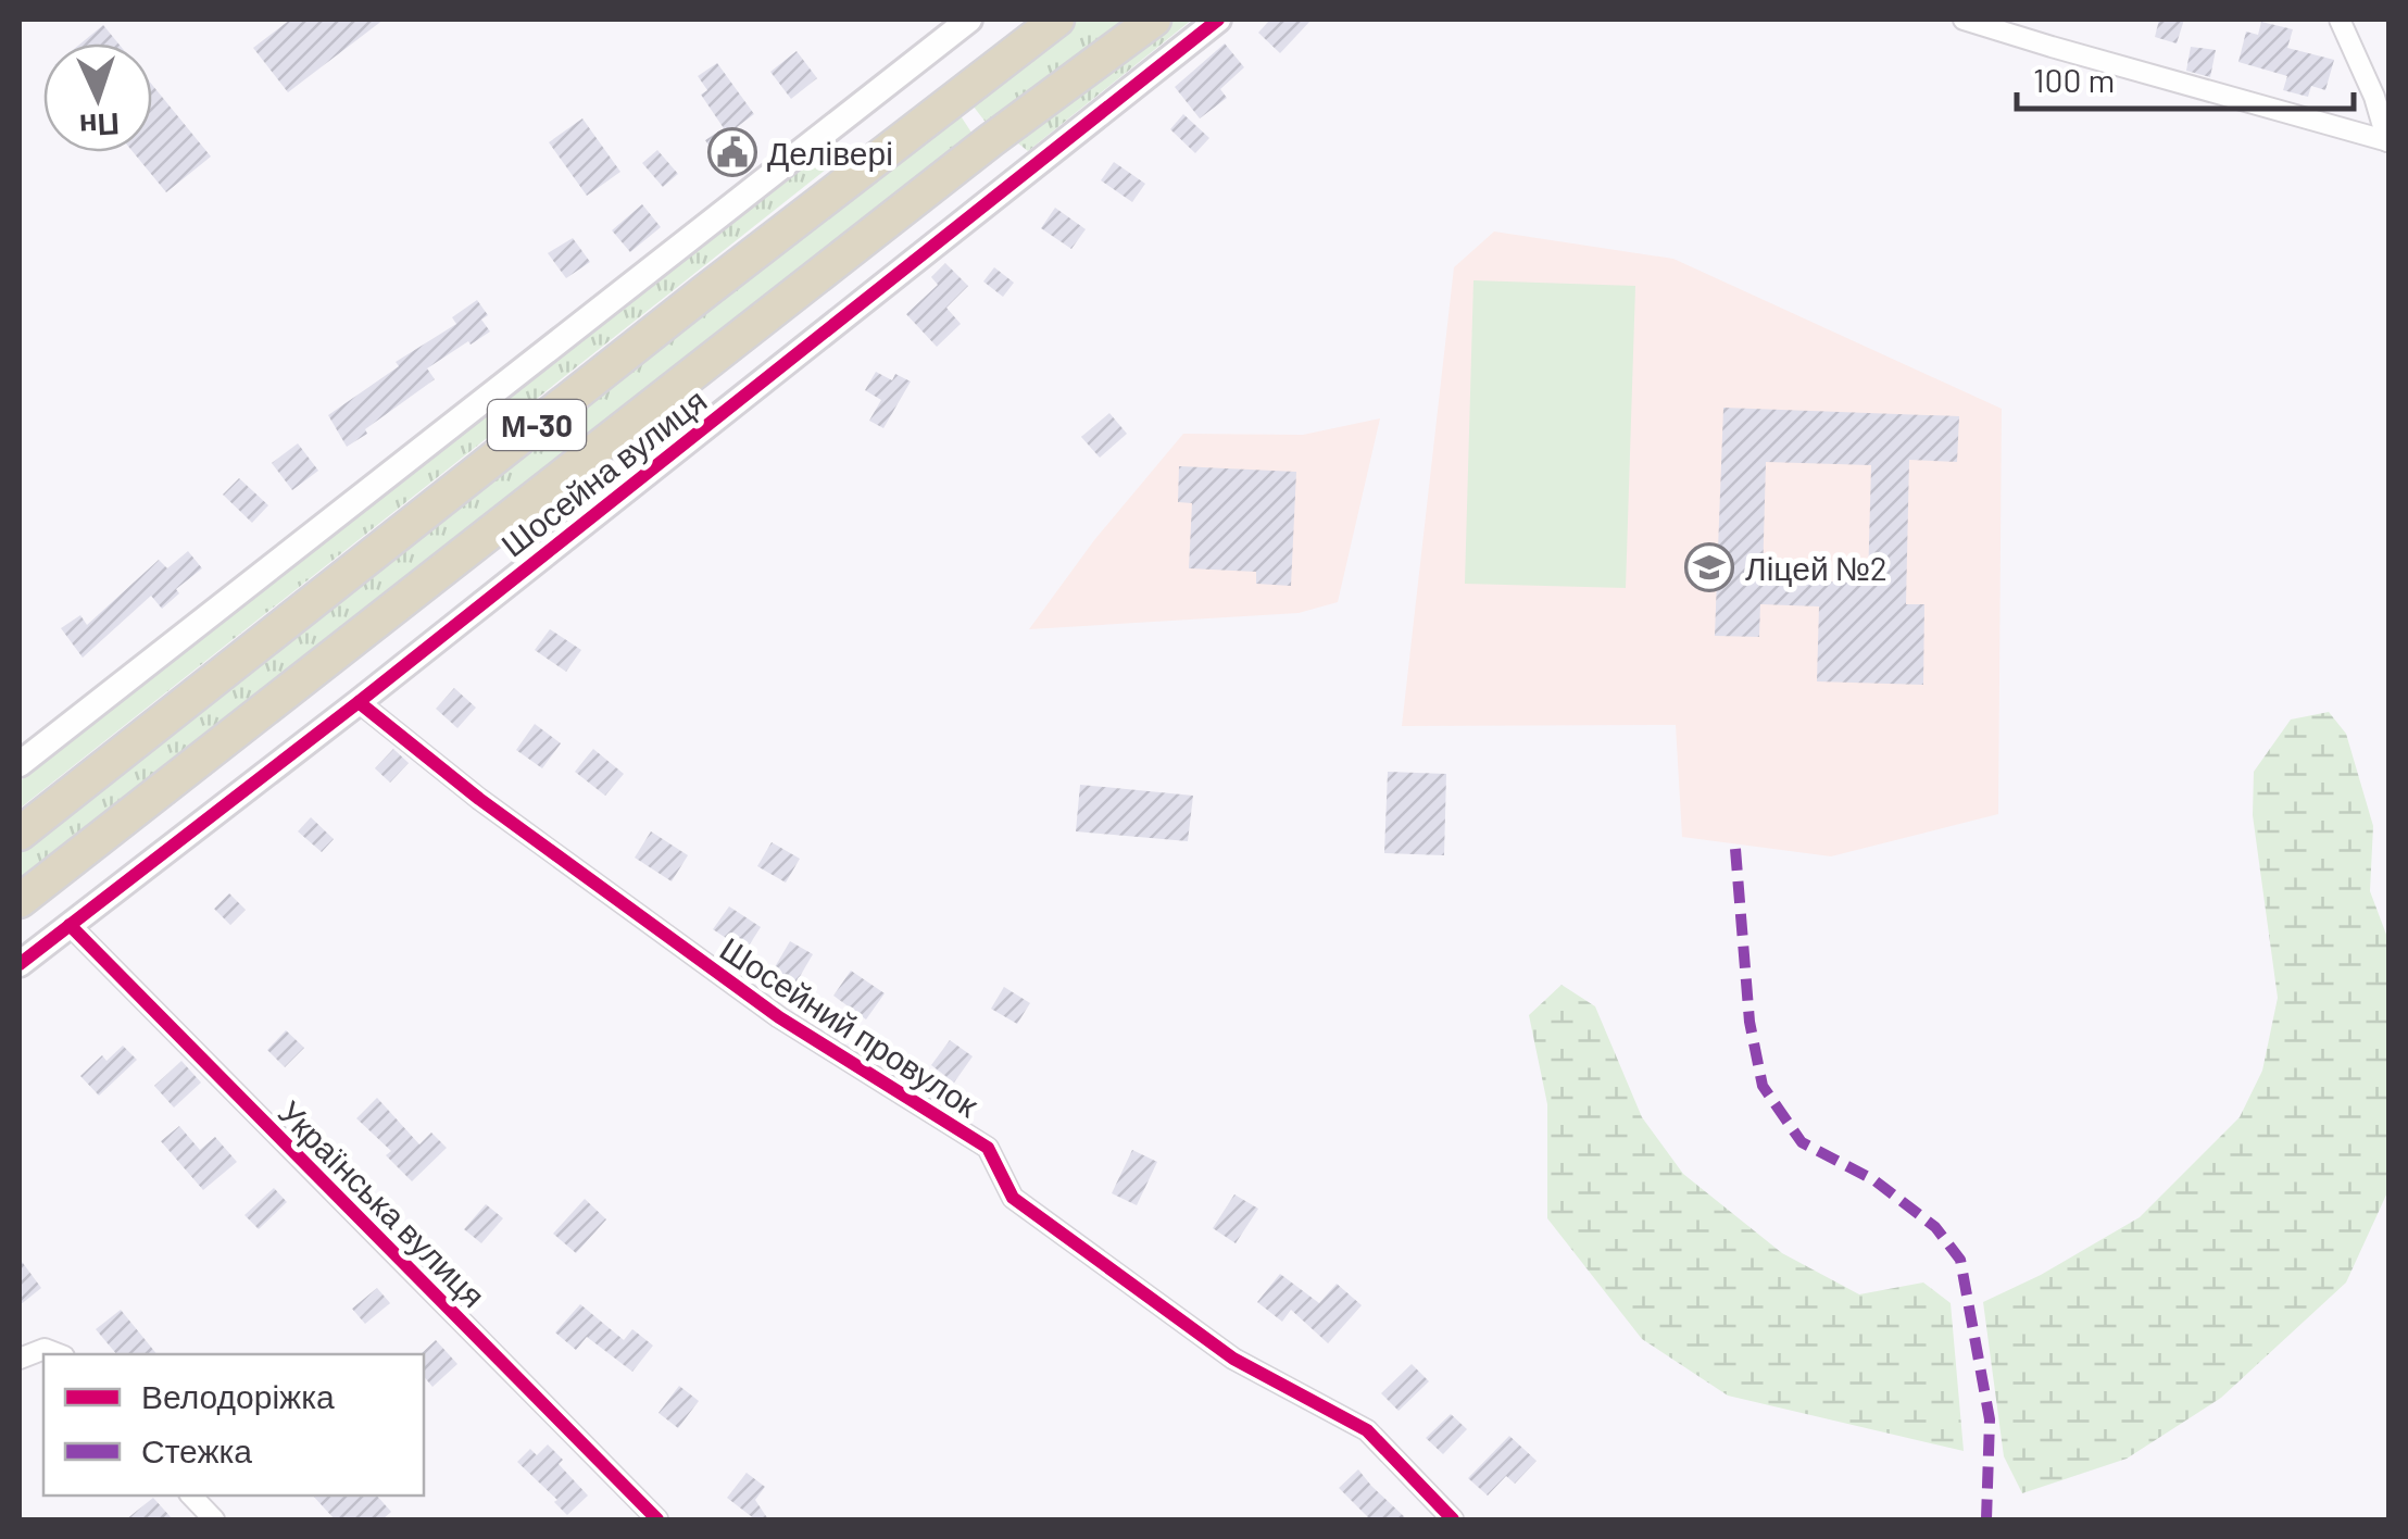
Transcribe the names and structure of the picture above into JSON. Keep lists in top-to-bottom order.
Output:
{
  "streets": {
    "highway": ["М-30"],
    "street": ["Шосейна вулиця", "Шосейний провулок", "Українська вулиця"]
  },
  "crossings": [
    ["Шосейна вулиця", "Шосейний провулок"],
    ["Шосейна вулиця", "Українська вулиця"]
  ],
  "places": {
    "public building": ["Делівері"],
    "school or university": ["Ліцей №2"]
  },
  "legend": ["Велодоріжка", "Стежка"],
  "scale_bar": "100 m",
  "north": "bottom"
}
